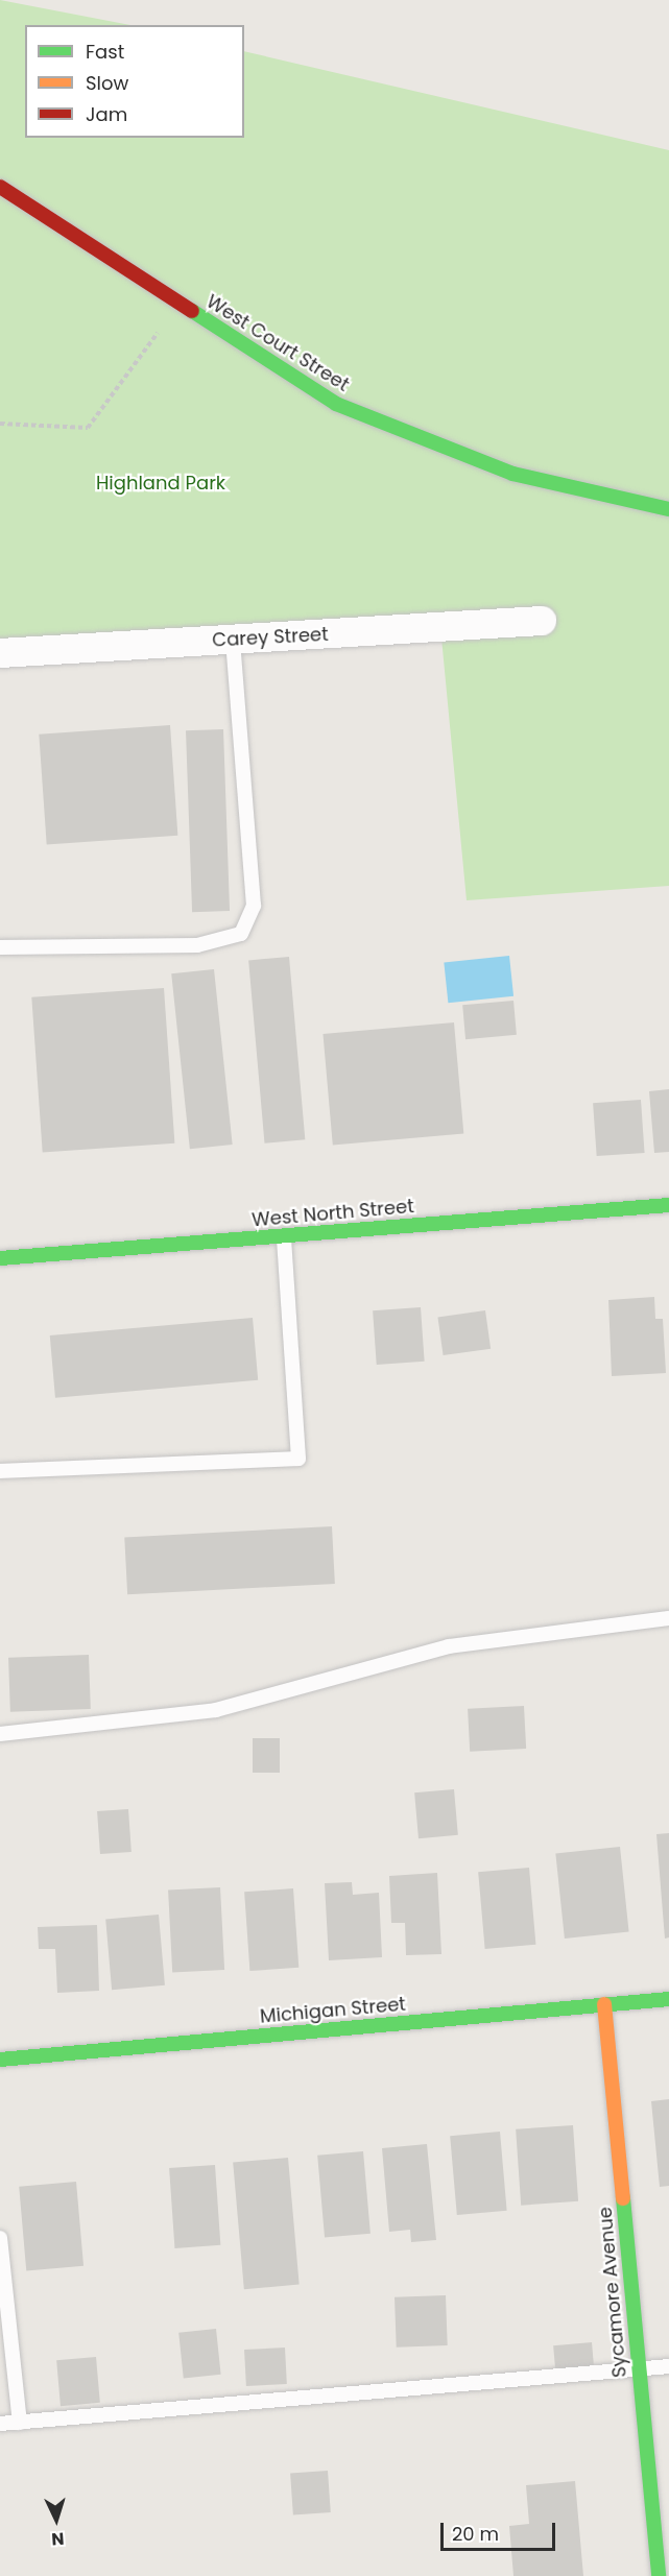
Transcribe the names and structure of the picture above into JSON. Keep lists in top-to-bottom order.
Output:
{
  "streets": {
    "street": [
      "West Court Street",
      "Carey Street",
      "West North Street",
      "Michigan Street",
      "Sycamore Avenue"
    ]
  },
  "crossings": [
    ["Michigan Street", "Sycamore Avenue"]
  ],
  "parks": ["Highland Park"],
  "legend": ["Fast", "Slow", "Jam"],
  "scale_bar": "20 m",
  "north": "bottom"
}
